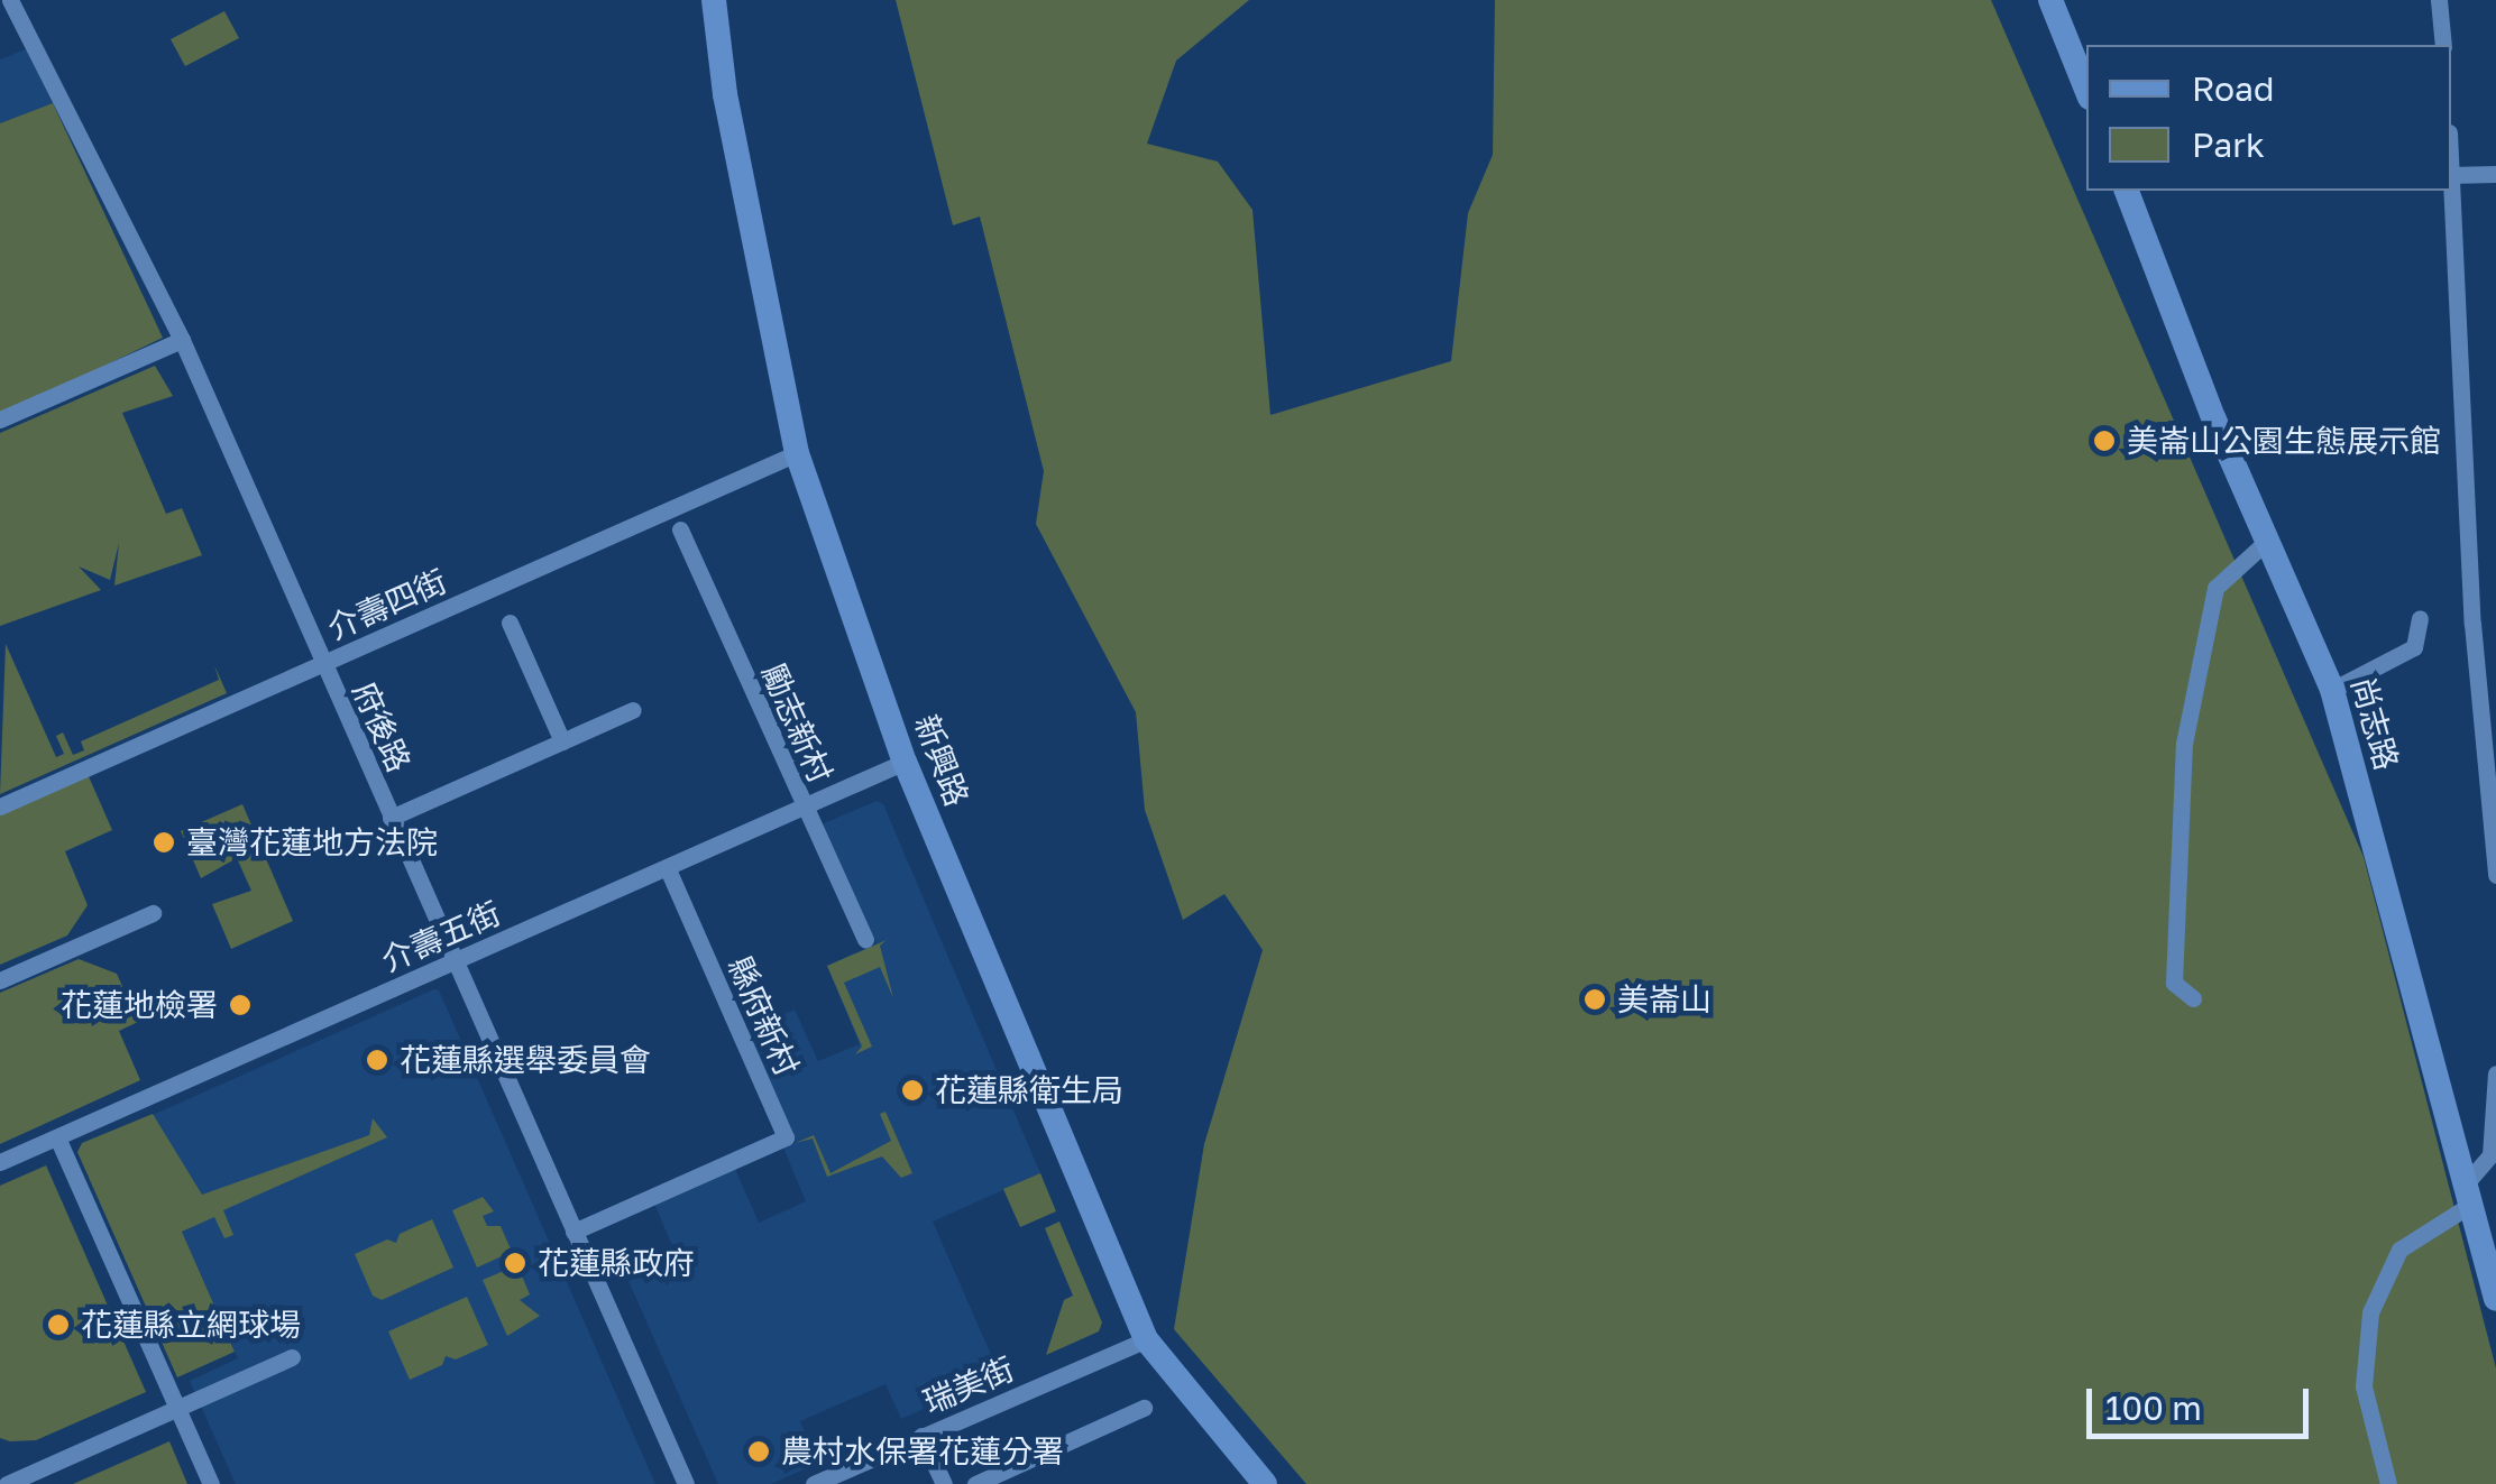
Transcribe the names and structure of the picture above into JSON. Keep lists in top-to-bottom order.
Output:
{
  "streets": {
    "street": [
      "介壽四街",
      "勵志新村",
      "尚志路",
      "府後路",
      "新興路",
      "介壽五街",
      "縣府新村",
      "瑞美街"
    ]
  },
  "crossings": [
    ["介壽四街", "府後路"],
    ["介壽四街", "新興路"],
    ["勵志新村", "介壽五街"],
    ["府後路", "介壽五街"],
    ["府後路", "縣府新村"],
    ["新興路", "介壽五街"],
    ["新興路", "瑞美街"],
    ["介壽五街", "縣府新村"]
  ],
  "places": [
    "美崙山公園生態展示館",
    "臺灣花蓮地方法院",
    "美崙山",
    "花蓮地檢署",
    "花蓮縣選舉委員會",
    "花蓮縣衛生局",
    "花蓮縣政府",
    "花蓮縣立網球場",
    "農村水保署花蓮分署"
  ],
  "legend": ["Road", "Park"],
  "scale_bar": "100 m"
}
